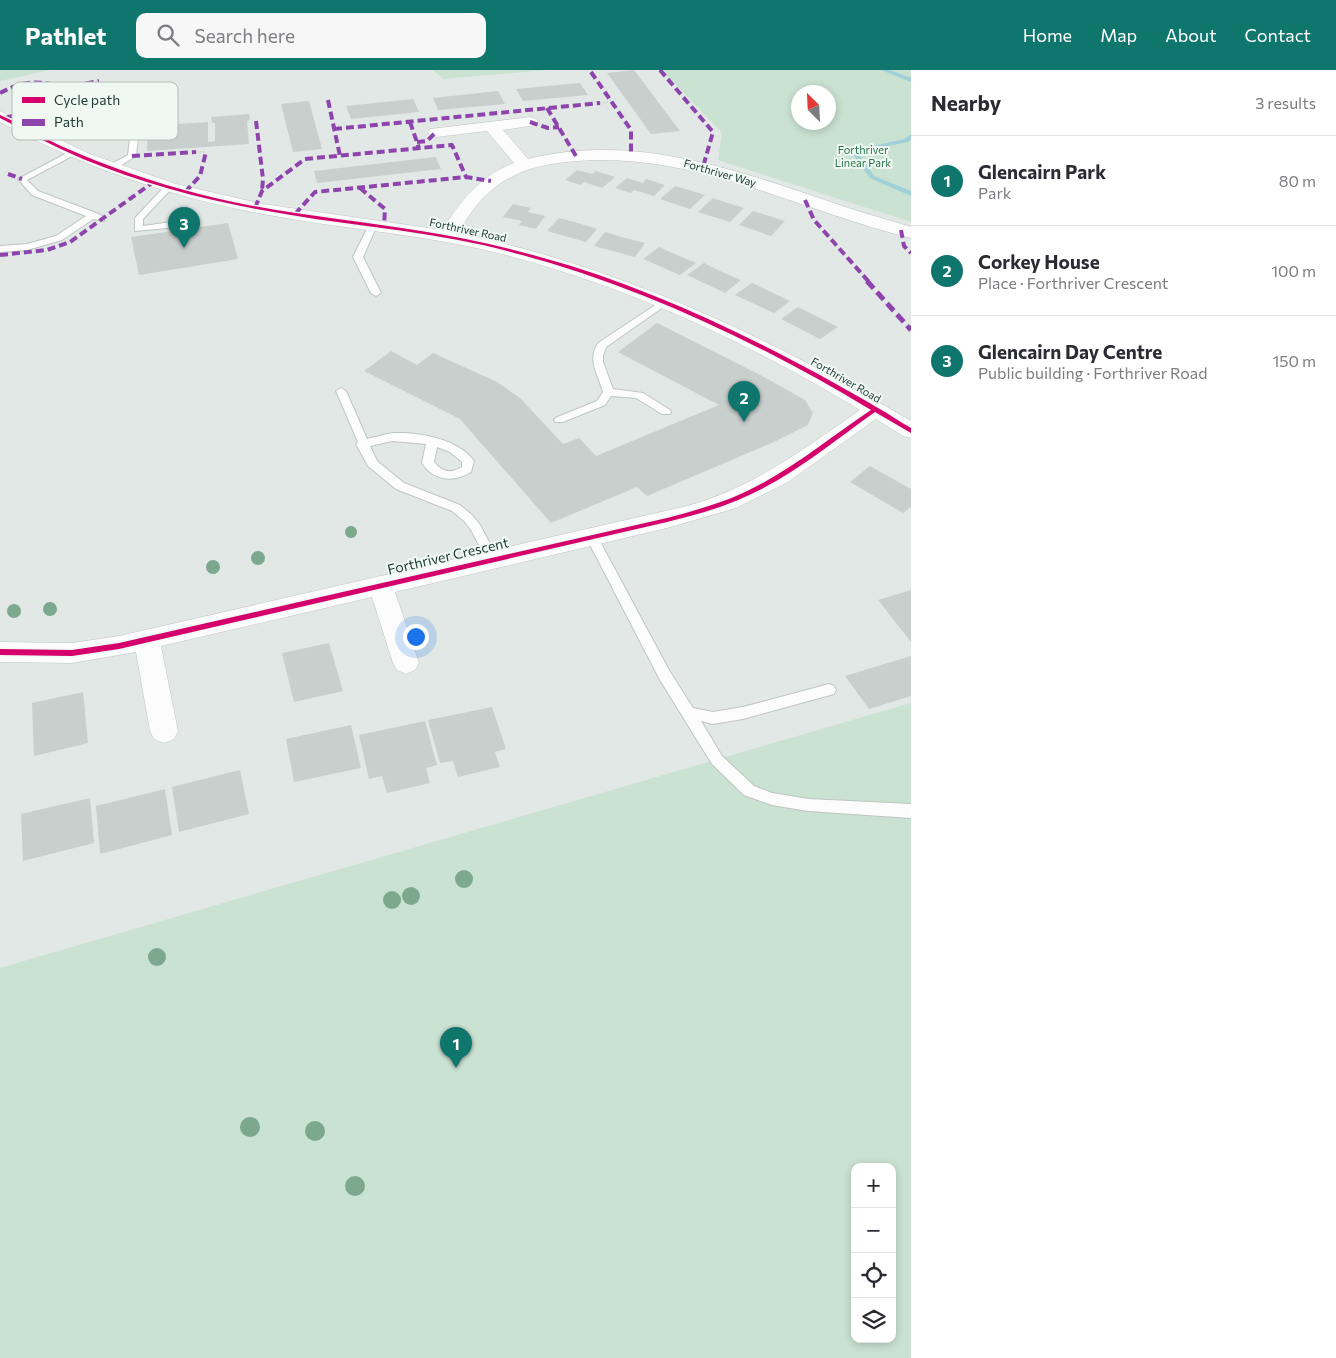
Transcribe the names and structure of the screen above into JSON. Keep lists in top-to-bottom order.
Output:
{
  "streets": {
    "street": ["Forthriver Way", "Forthriver Road", "Forthriver Crescent"]
  },
  "crossings": [
    ["Forthriver Way", "Forthriver Road"],
    ["Forthriver Road", "Forthriver Crescent"]
  ],
  "parks": ["Forthriver Linear Park"],
  "legend": ["Cycle path", "Path"],
  "north": "top left",
  "page": {
    "header": "Pathlet",
    "search": "Search here",
    "nav": [
      "Home",
      "Map",
      "About",
      "Contact"
    ],
    "heading": ["Nearby", "3 results"],
    "list": [
      {
        "mark": "1",
        "name": "Glencairn Park",
        "note": "Park",
        "value": "80 m"
      },
      {
        "mark": "2",
        "name": "Corkey House",
        "note": "Place · Forthriver Crescent",
        "value": "100 m"
      },
      {
        "mark": "3",
        "name": "Glencairn Day Centre",
        "note": "Public building · Forthriver Road",
        "value": "150 m"
      }
    ],
    "pins": ["3", "2", "1"],
    "map_buttons": ["+", "−"]
  }
}
